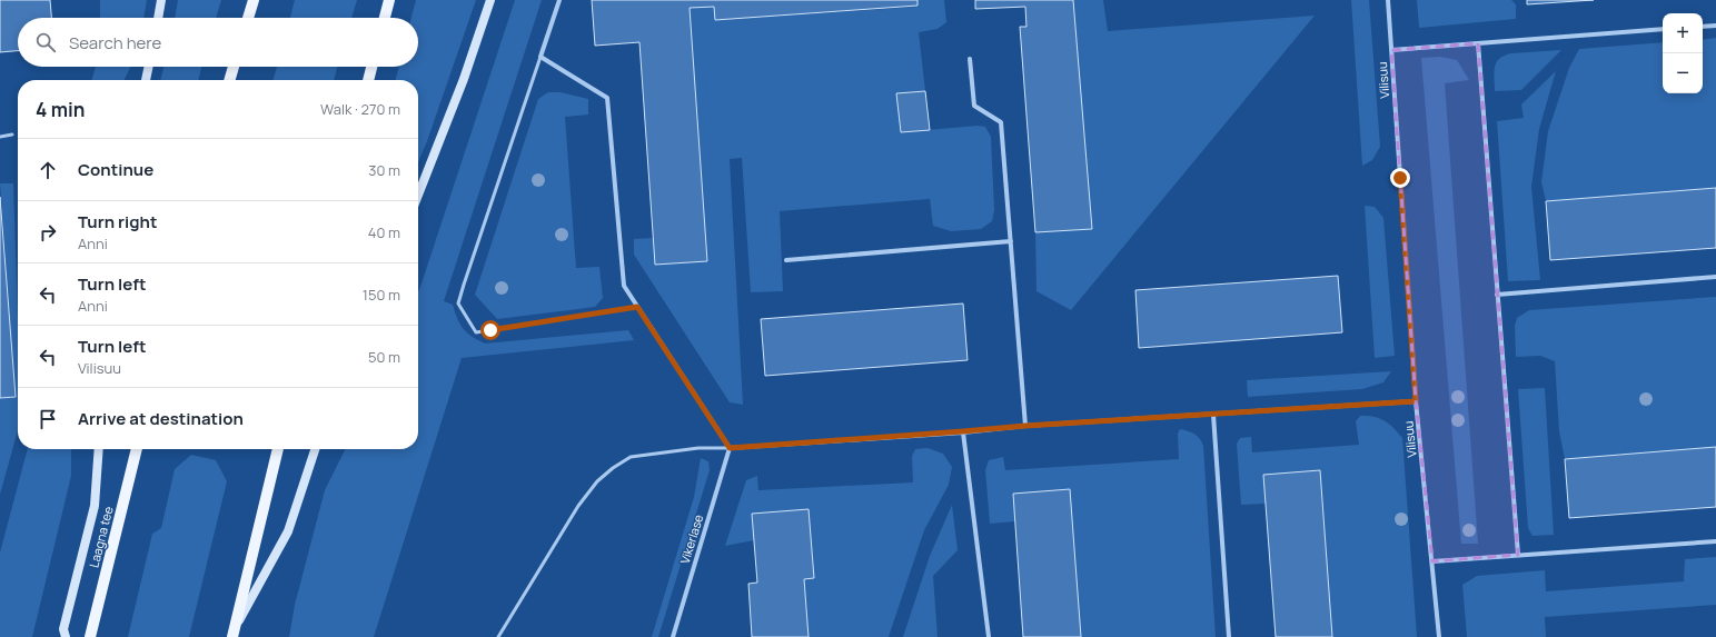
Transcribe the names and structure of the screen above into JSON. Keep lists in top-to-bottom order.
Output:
{
  "streets": {
    "main road": ["Laagna tee"],
    "street": ["Vilisuu", "Vikerlase"]
  },
  "page": {
    "map_buttons": ["+", "−"],
    "search": "Search here",
    "heading": ["4 min", "Walk · 270 m"],
    "list": [
      ["Continue", "30 m"],
      ["Turn right", "Anni", "40 m"],
      ["Turn left", "Anni", "150 m"],
      ["Turn left", "Vilisuu", "50 m"],
      "Arrive at destination"
    ]
  }
}
